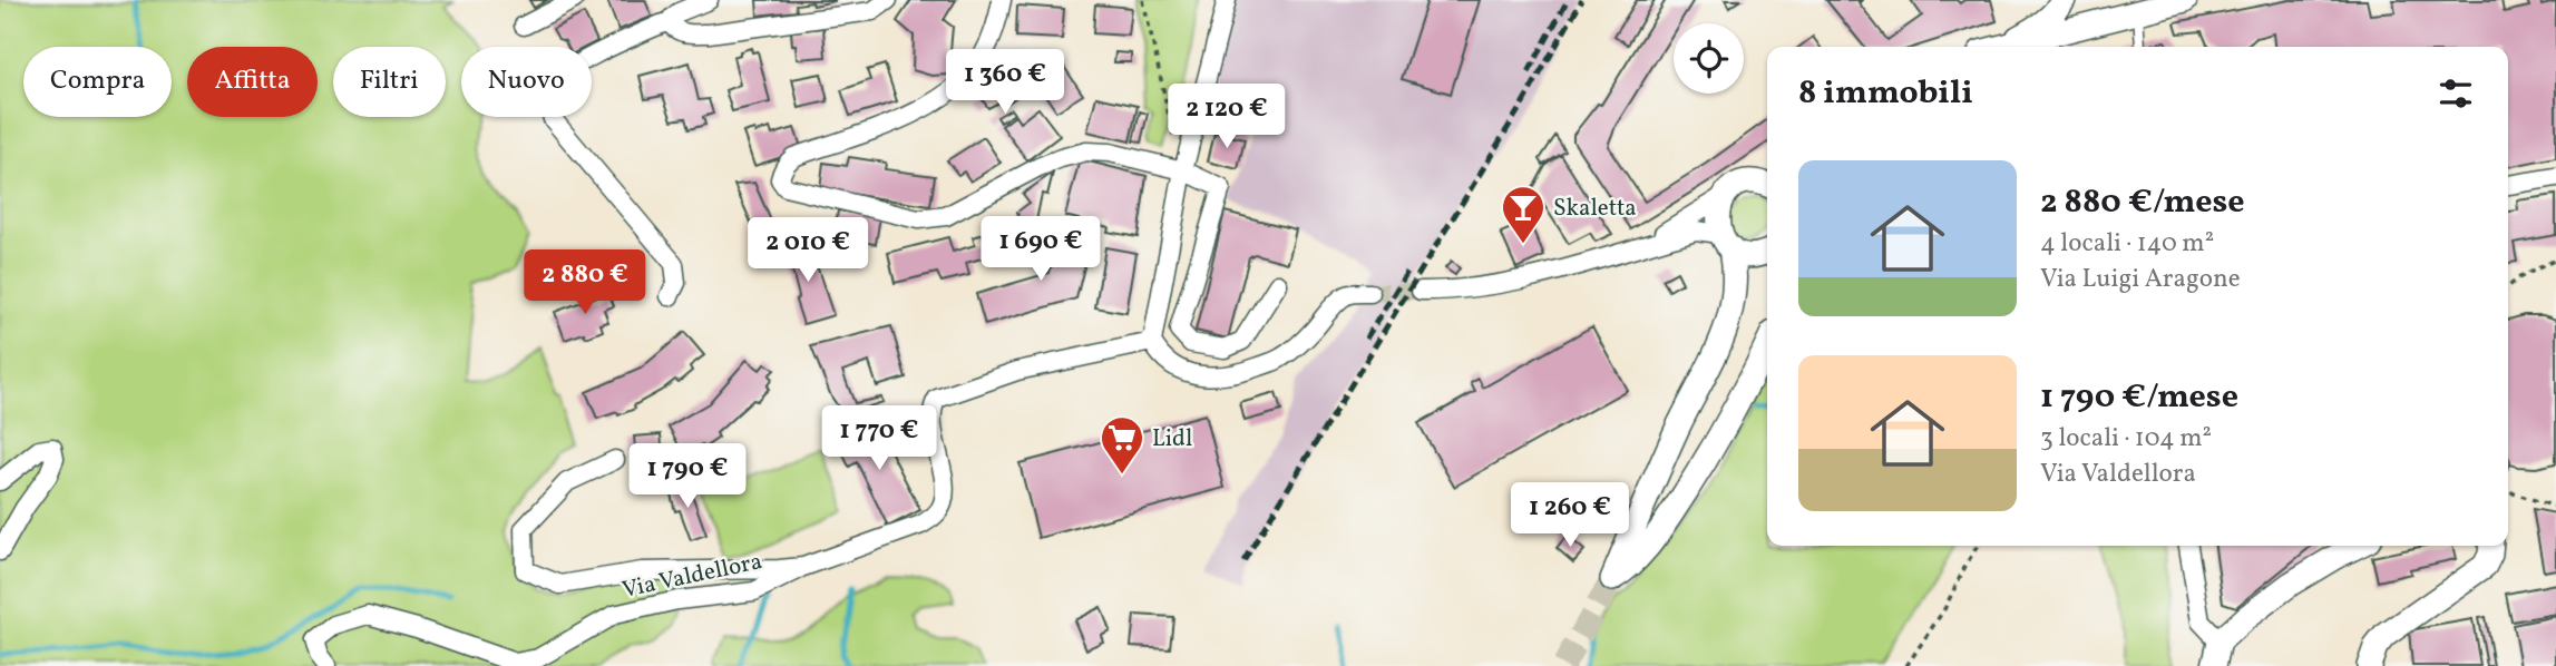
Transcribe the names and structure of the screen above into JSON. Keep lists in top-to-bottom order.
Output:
{
  "streets": {
    "street": ["Via Valdellora"]
  },
  "places": {
    "bar": ["Skaletta"],
    "supermarket": ["Lidl"]
  },
  "page": {
    "chip": [
      "Compra",
      "Affitta",
      "Filtri",
      "Nuovo"
    ],
    "heading": "8 immobili",
    "price": [
      "1 360 €",
      "2 120 €",
      "1 690 €",
      "2 010 €",
      "2 880 €",
      "1 770 €",
      "1 790 €",
      "1 260 €"
    ],
    "list": [
      {
        "name": "2 880 €/mese",
        "note": "4 locali · 140 m² · Via Luigi Aragone"
      },
      {
        "name": "1 790 €/mese",
        "note": "3 locali · 104 m² · Via Valdellora"
      }
    ]
  }
}
